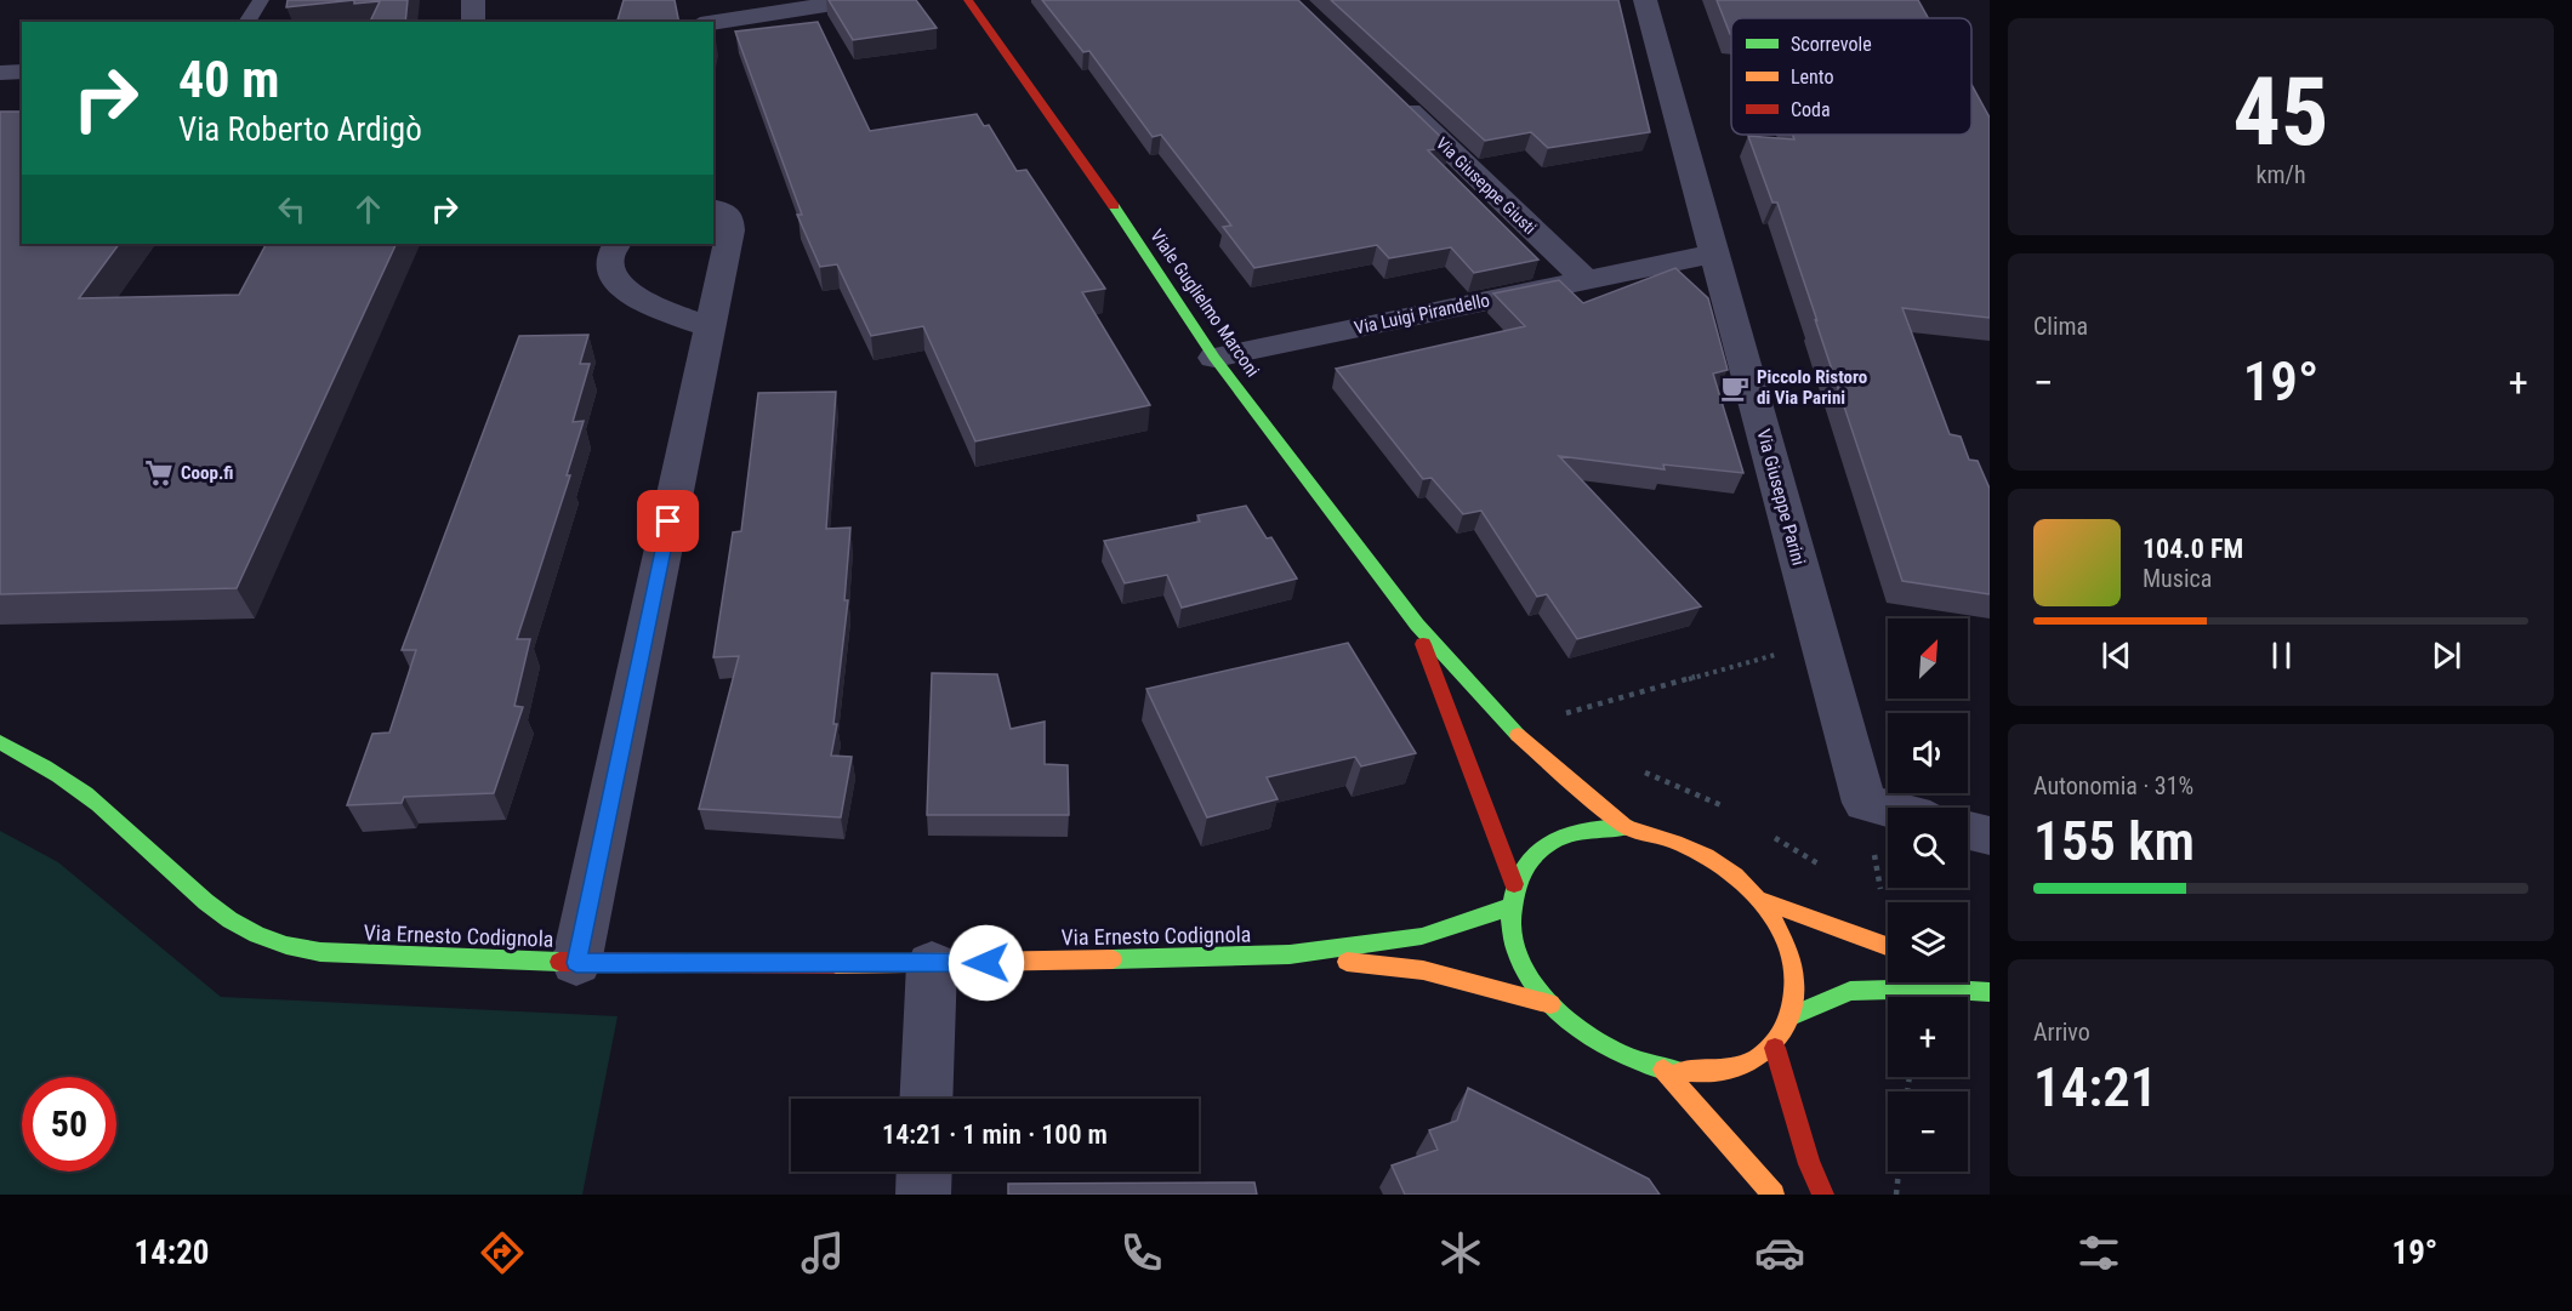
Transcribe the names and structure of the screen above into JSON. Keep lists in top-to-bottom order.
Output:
{
  "streets": {
    "main road": ["Viale Guglielmo Marconi", "Via Ernesto Codignola"],
    "street": ["Via Giuseppe Giusti", "Via Luigi Pirandello", "Via Giuseppe Parini"]
  },
  "crossings": [
    ["Via Giuseppe Giusti", "Via Luigi Pirandello"],
    ["Viale Guglielmo Marconi", "Via Luigi Pirandello"],
    ["Viale Guglielmo Marconi", "Via Ernesto Codignola"],
    ["Via Luigi Pirandello", "Via Giuseppe Parini"]
  ],
  "places": {
    "cafe": ["Piccolo Ristoro di Via Parini"],
    "supermarket": ["Coop.fi"]
  },
  "legend": ["Scorrevole", "Lento", "Coda"],
  "north": "top right",
  "page": {
    "tile": [
      ["45", "km/h"],
      "Clima",
      ["Autonomia · 31%", "155 km"],
      ["Arrivo", "14:21"]
    ],
    "turn": ["40 m", "Via Roberto Ardigò"],
    "heat": ["−", "19°", "+"],
    "song": ["104.0 FM", "Musica"],
    "map_buttons": ["+", "−"],
    "limit": "50",
    "trip": "14:21 · 1 min · 100 m",
    "tabs": ["14:20", "19°"]
  }
}
